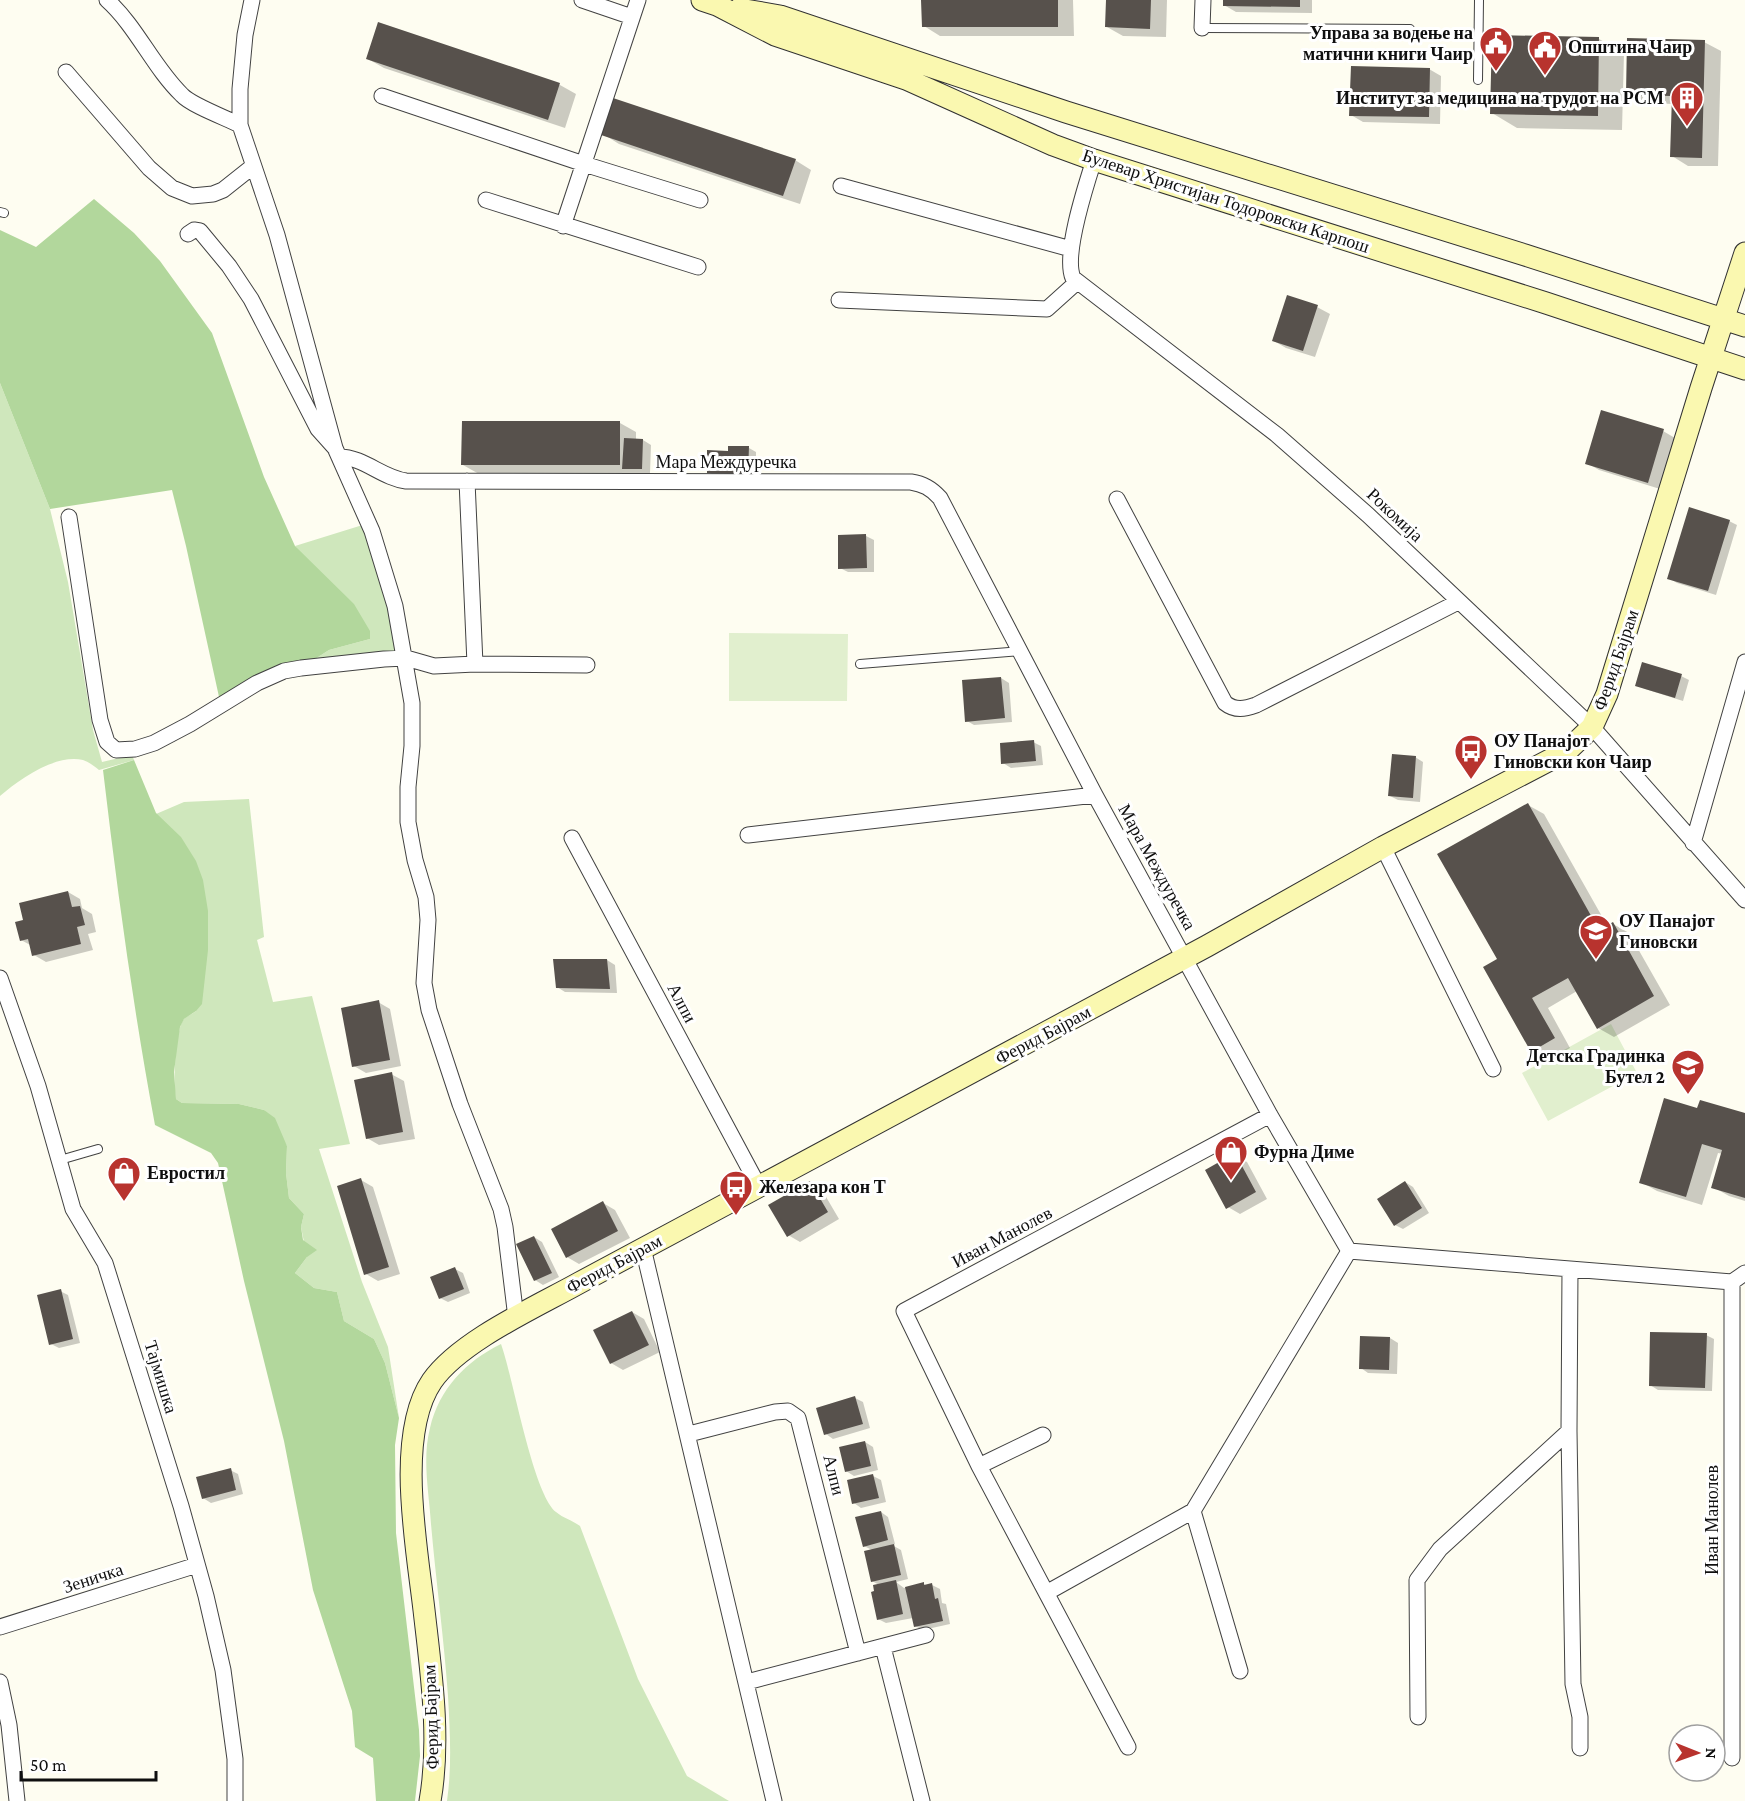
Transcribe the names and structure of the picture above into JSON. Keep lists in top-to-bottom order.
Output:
{
  "streets": {
    "street": [
      "Булевар Христијан Тодоровски Карпош",
      "Мара Междуречка",
      "Рокомија",
      "Ферид Бајрам",
      "Алпи",
      "Иван Манолев",
      "Тајмишка",
      "Зеничка"
    ]
  },
  "crossings": [
    ["Булевар Христијан Тодоровски Карпош", "Ферид Бајрам"],
    ["Мара Междуречка", "Ферид Бајрам"],
    ["Рокомија", "Ферид Бајрам"],
    ["Ферид Бајрам", "Алпи"],
    ["Тајмишка", "Зеничка"]
  ],
  "places": {
    "public building": ["Управа за водење на матични книги Чаир", "Општина Чаир"],
    "building": ["Институт за медицина на трудот на РСМ"],
    "bus stop": ["ОУ Панајот Гиновски кон Чаир", "Железара кон Т"],
    "school or university": ["ОУ Панајот Гиновски", "Детска Градинка Бутел 2"],
    "shop": ["Фурна Диме", "Евростил"]
  },
  "scale_bar": "50 m",
  "north": "right"
}
